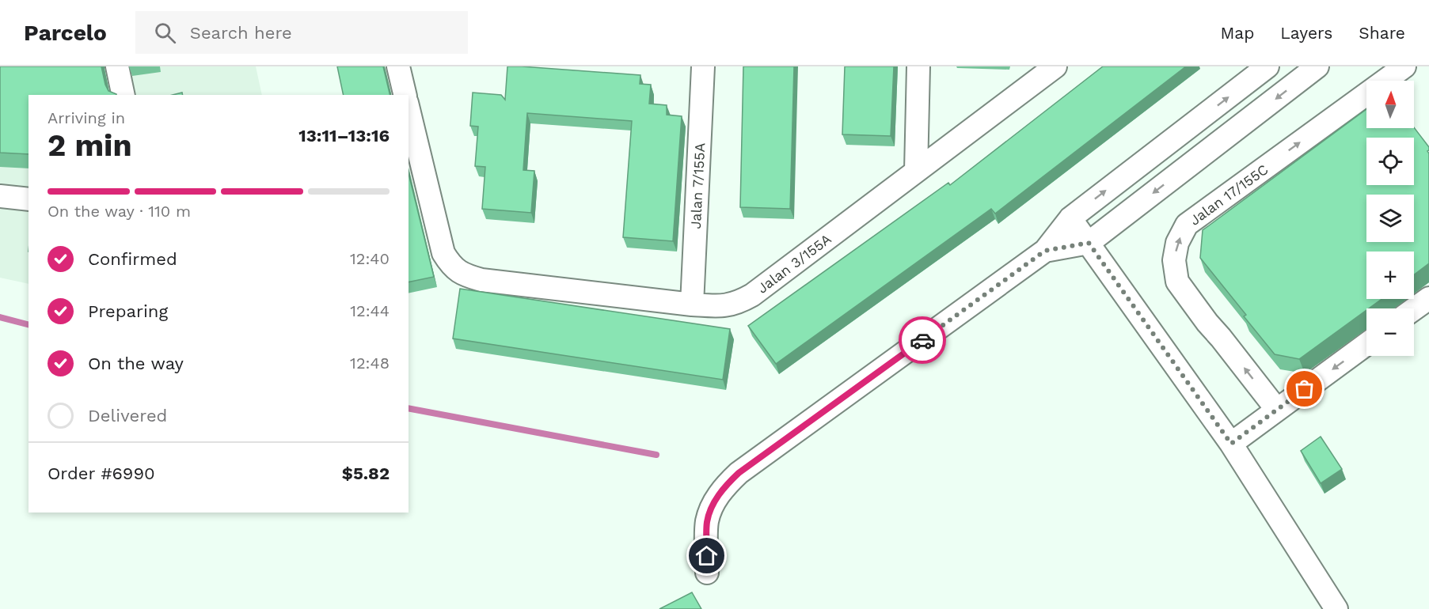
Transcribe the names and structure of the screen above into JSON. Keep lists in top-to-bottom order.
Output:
{
  "streets": {
    "street": ["Jalan 7/155A", "Jalan 17/155C", "Jalan 3/155A"]
  },
  "crossings": [
    ["Jalan 7/155A", "Jalan 3/155A"]
  ],
  "north": "top",
  "page": {
    "header": "Parcelo",
    "search": "Search here",
    "nav": ["Map", "Layers", "Share"],
    "map_buttons": ["+", "−"],
    "heading": ["2 min", "Arriving in", "13:11–13:16"],
    "panel": ["Order #6990", "$5.82"],
    "bar": "On the way · 110 m",
    "list": [
      ["Confirmed", "12:40"],
      ["Preparing", "12:44"],
      ["On the way", "12:48"],
      "Delivered"
    ]
  }
}
